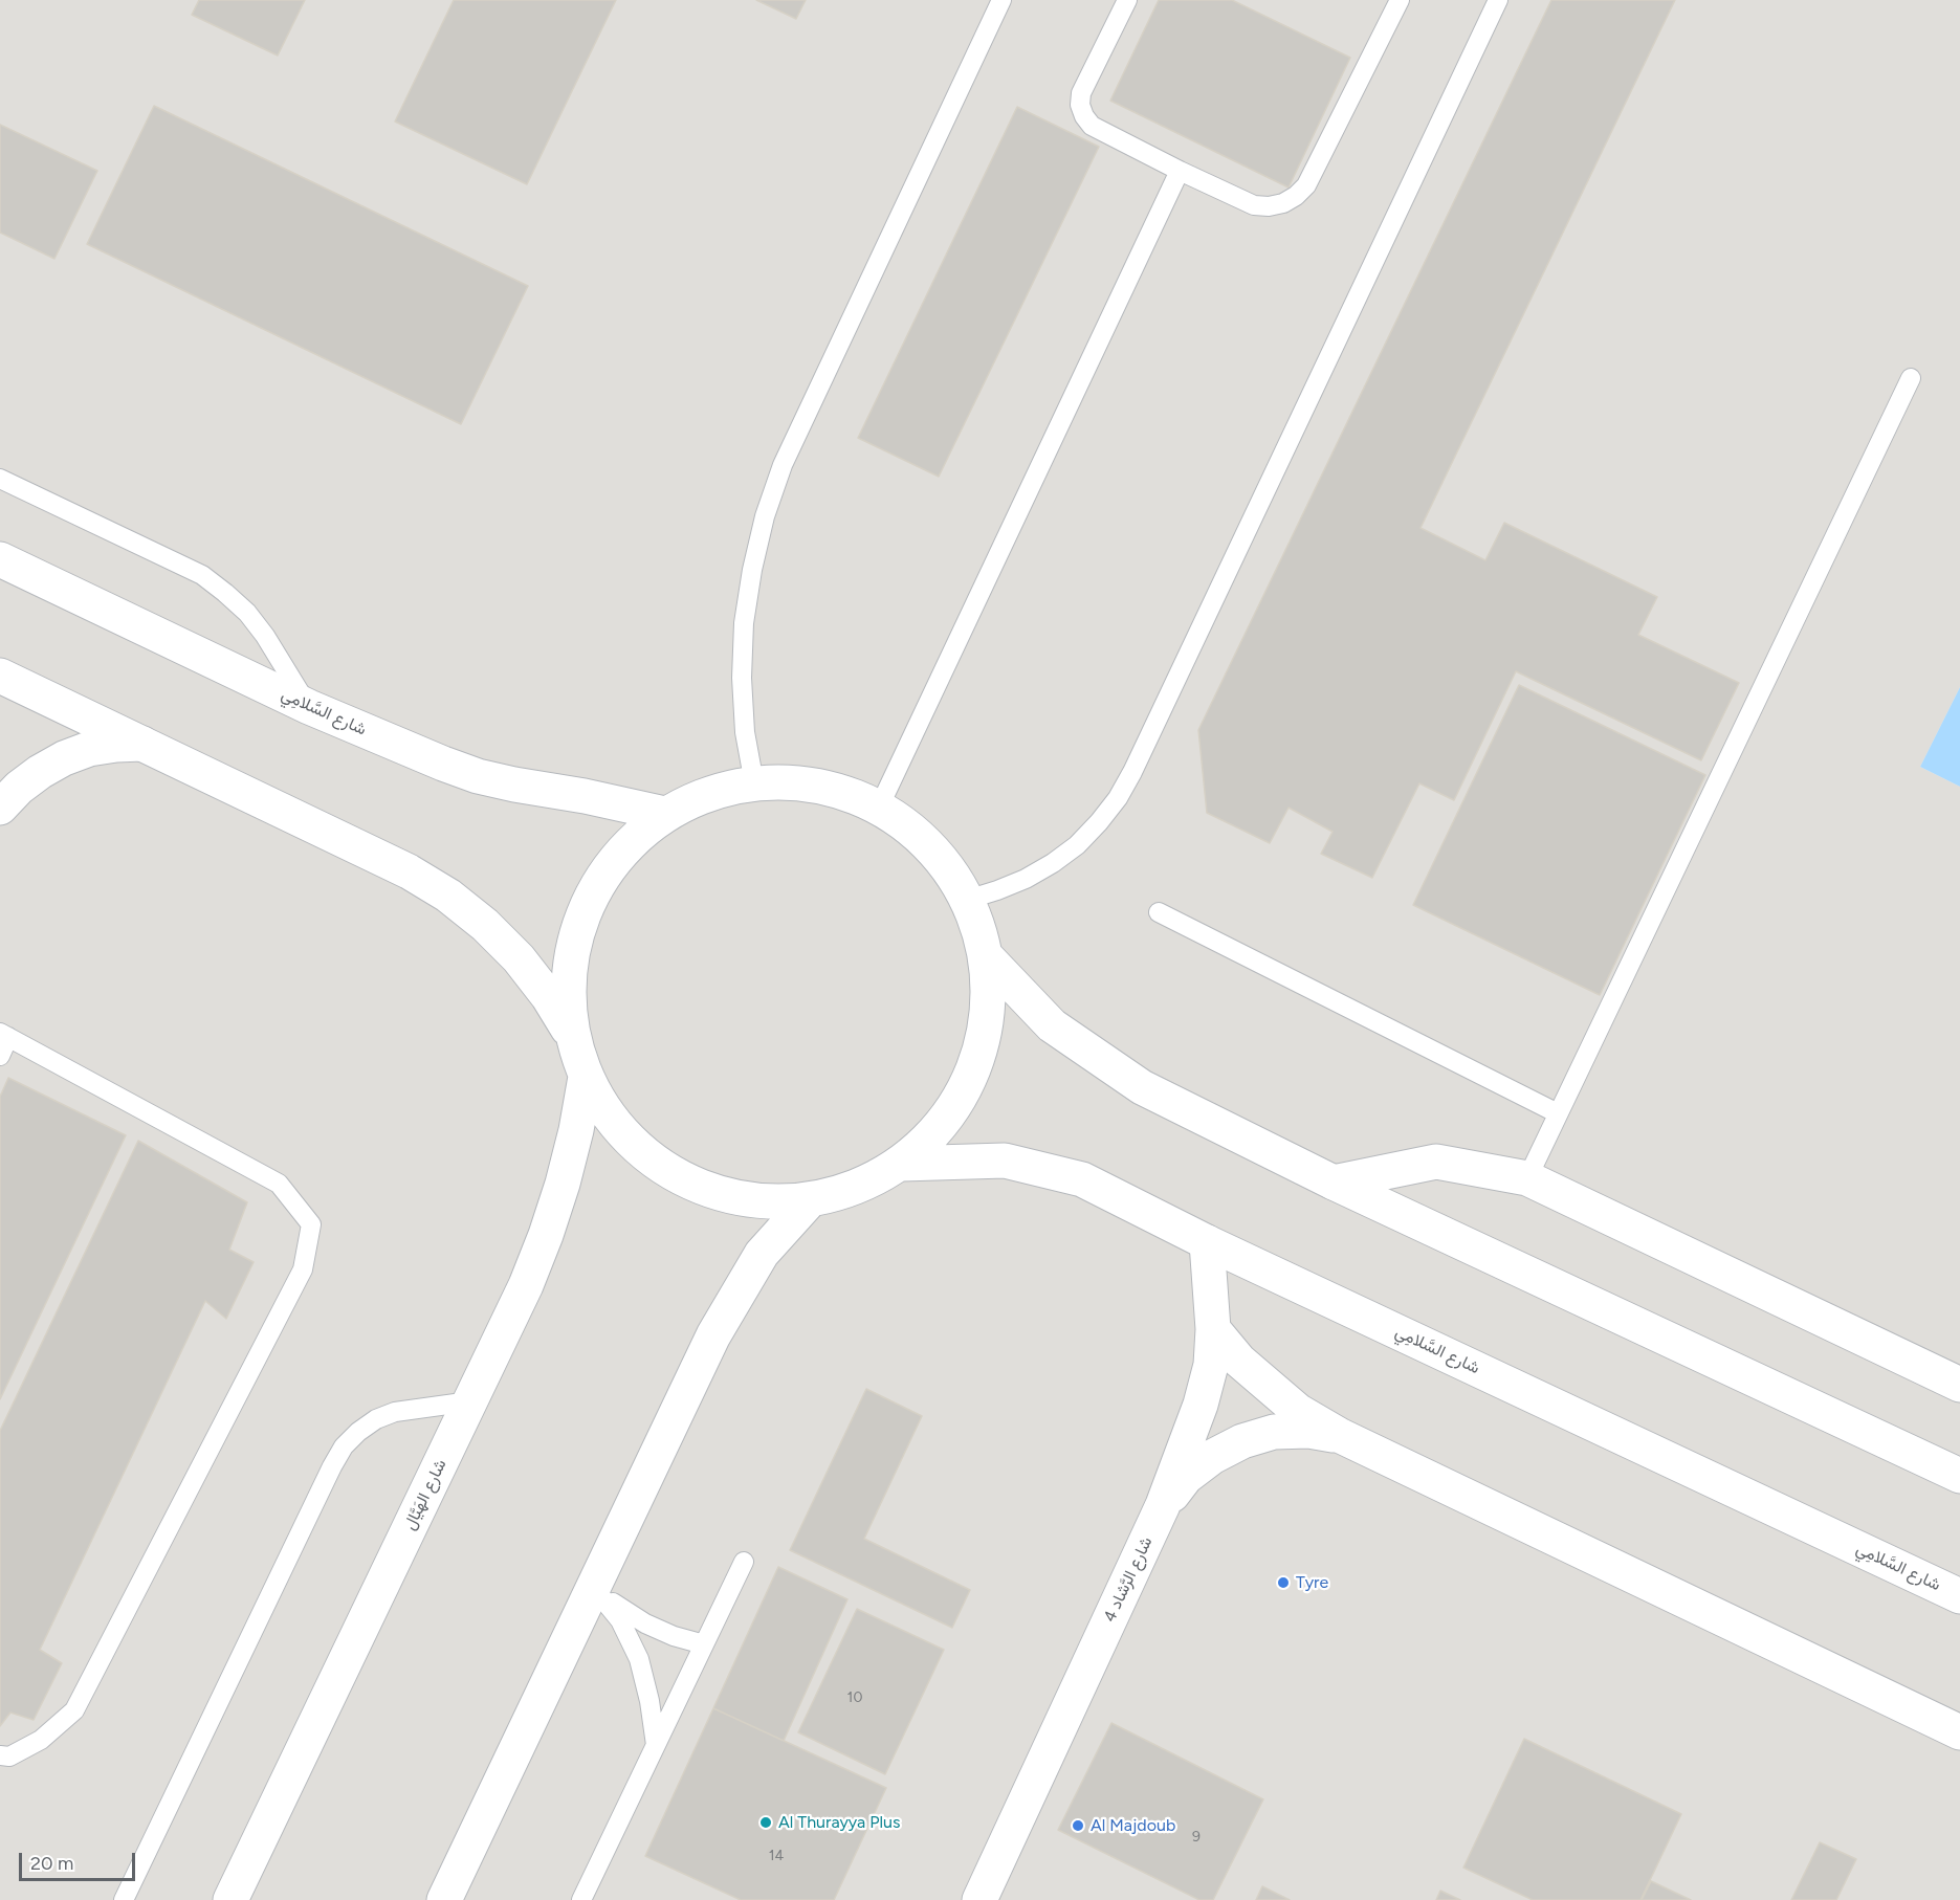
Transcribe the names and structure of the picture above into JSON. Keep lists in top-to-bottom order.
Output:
{
  "streets": {
    "street": ["شارع السَّلامِي", "شارع الهَيَّال", "شارع الرَّشاد 4"]
  },
  "crossings": [
    ["شارع السَّلامِي", "شارع الرَّشاد 4"]
  ],
  "places": ["Tyre", "Al Thurayya Plus", "Al Majdoub"],
  "house_numbers": ["10", "9", "14"],
  "scale_bar": "20 m"
}
